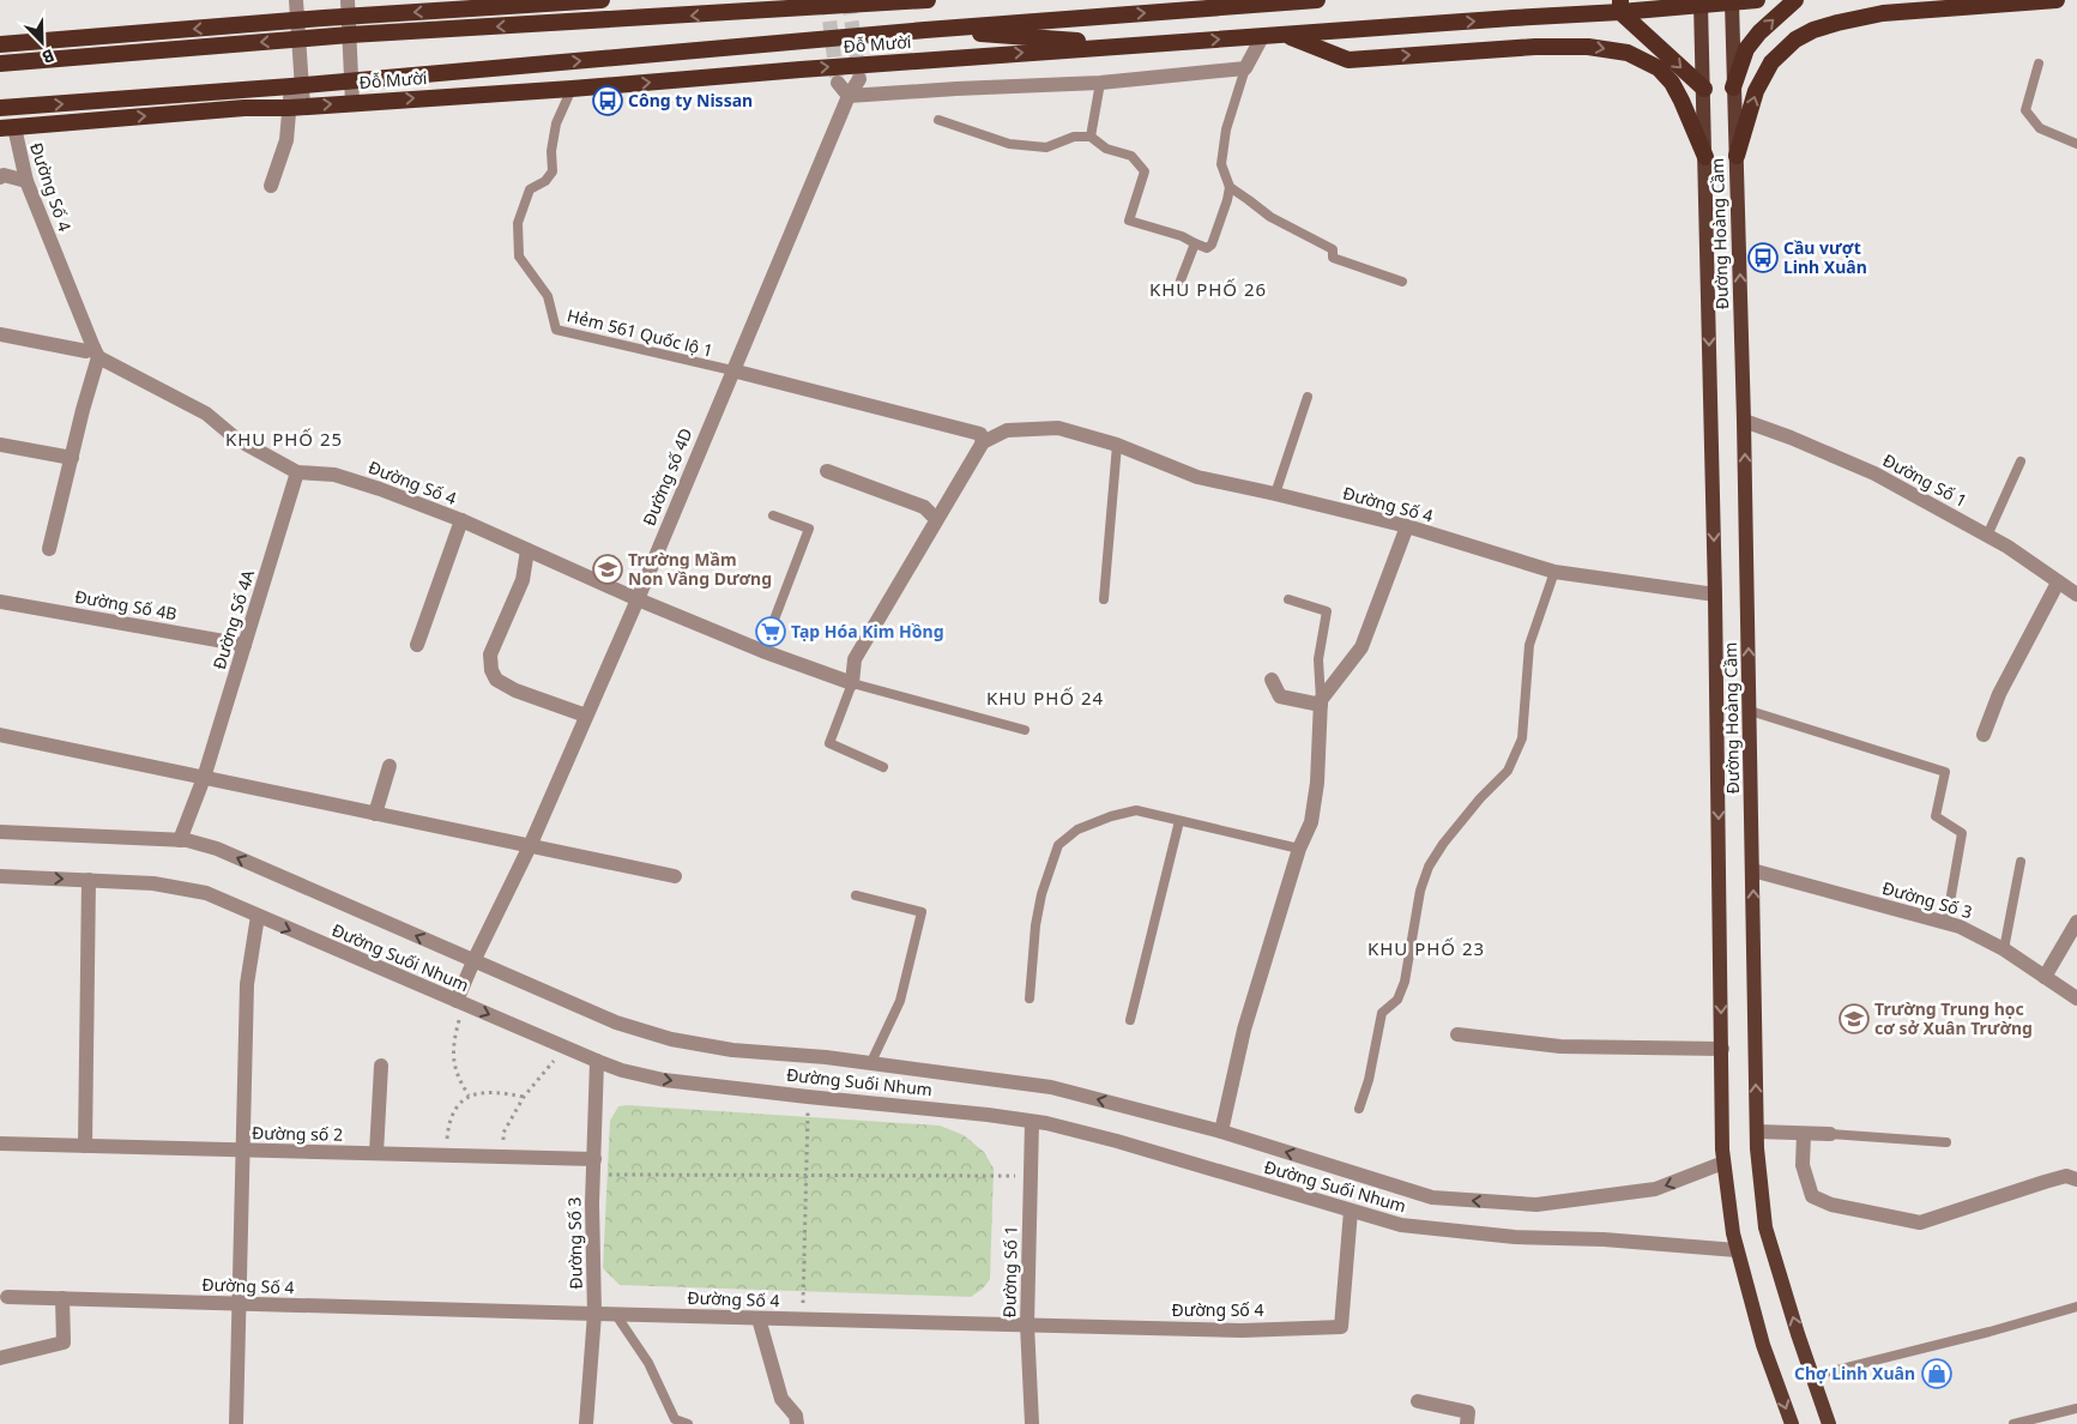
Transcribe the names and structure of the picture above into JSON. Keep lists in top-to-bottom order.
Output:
{
  "streets": {
    "highway": ["Đỗ Mười"],
    "main road": ["Đường Hoàng Cầm"],
    "street": [
      "Đường Số 4",
      "Đường số 4D",
      "Đường Số 1",
      "Đường Số 4B",
      "Đường Số 4A",
      "Đường Số 3",
      "Đường Suối Nhum",
      "Đường số 2"
    ],
    "lane": ["Hẻm 561 Quốc lộ 1"]
  },
  "crossings": [
    ["Đỗ Mười", "Đường Số 4"],
    ["Đỗ Mười", "Đường Hoàng Cầm"],
    ["Đỗ Mười", "Hẻm 561 Quốc lộ 1"],
    ["Đường Số 4", "Đường Hoàng Cầm"],
    ["Đường Số 4", "Đường số 4D"],
    ["Đường Số 4", "Đường Số 1"],
    ["Đường Số 4", "Đường Số 4A"],
    ["Đường Số 4", "Đường Số 3"],
    ["Đường Số 4", "Đường Suối Nhum"],
    ["Đường Hoàng Cầm", "Đường Số 1"],
    ["Đường Hoàng Cầm", "Đường Số 3"],
    ["Đường Hoàng Cầm", "Đường Suối Nhum"],
    ["Hẻm 561 Quốc lộ 1", "Đường số 4D"],
    ["Đường số 4D", "Đường Suối Nhum"],
    ["Đường Số 1", "Đường Suối Nhum"],
    ["Đường Số 4B", "Đường Số 4A"],
    ["Đường Số 4A", "Đường Suối Nhum"],
    ["Đường Số 3", "Đường Suối Nhum"],
    ["Đường Số 3", "Đường số 2"]
  ],
  "districts": [
    "KHU PHỐ 26",
    "KHU PHỐ 25",
    "KHU PHỐ 24",
    "KHU PHỐ 23"
  ],
  "places": {
    "bus stop": ["Công ty Nissan", "Cầu vượt Linh Xuân"],
    "school or university": ["Trường Mầm Non Vầng Dương", "Trường Trung học cơ sở Xuân Trường"],
    "supermarket": ["Tạp Hóa Kim Hồng"],
    "shop": ["Chợ Linh Xuân"]
  },
  "north": "bottom right"
}
